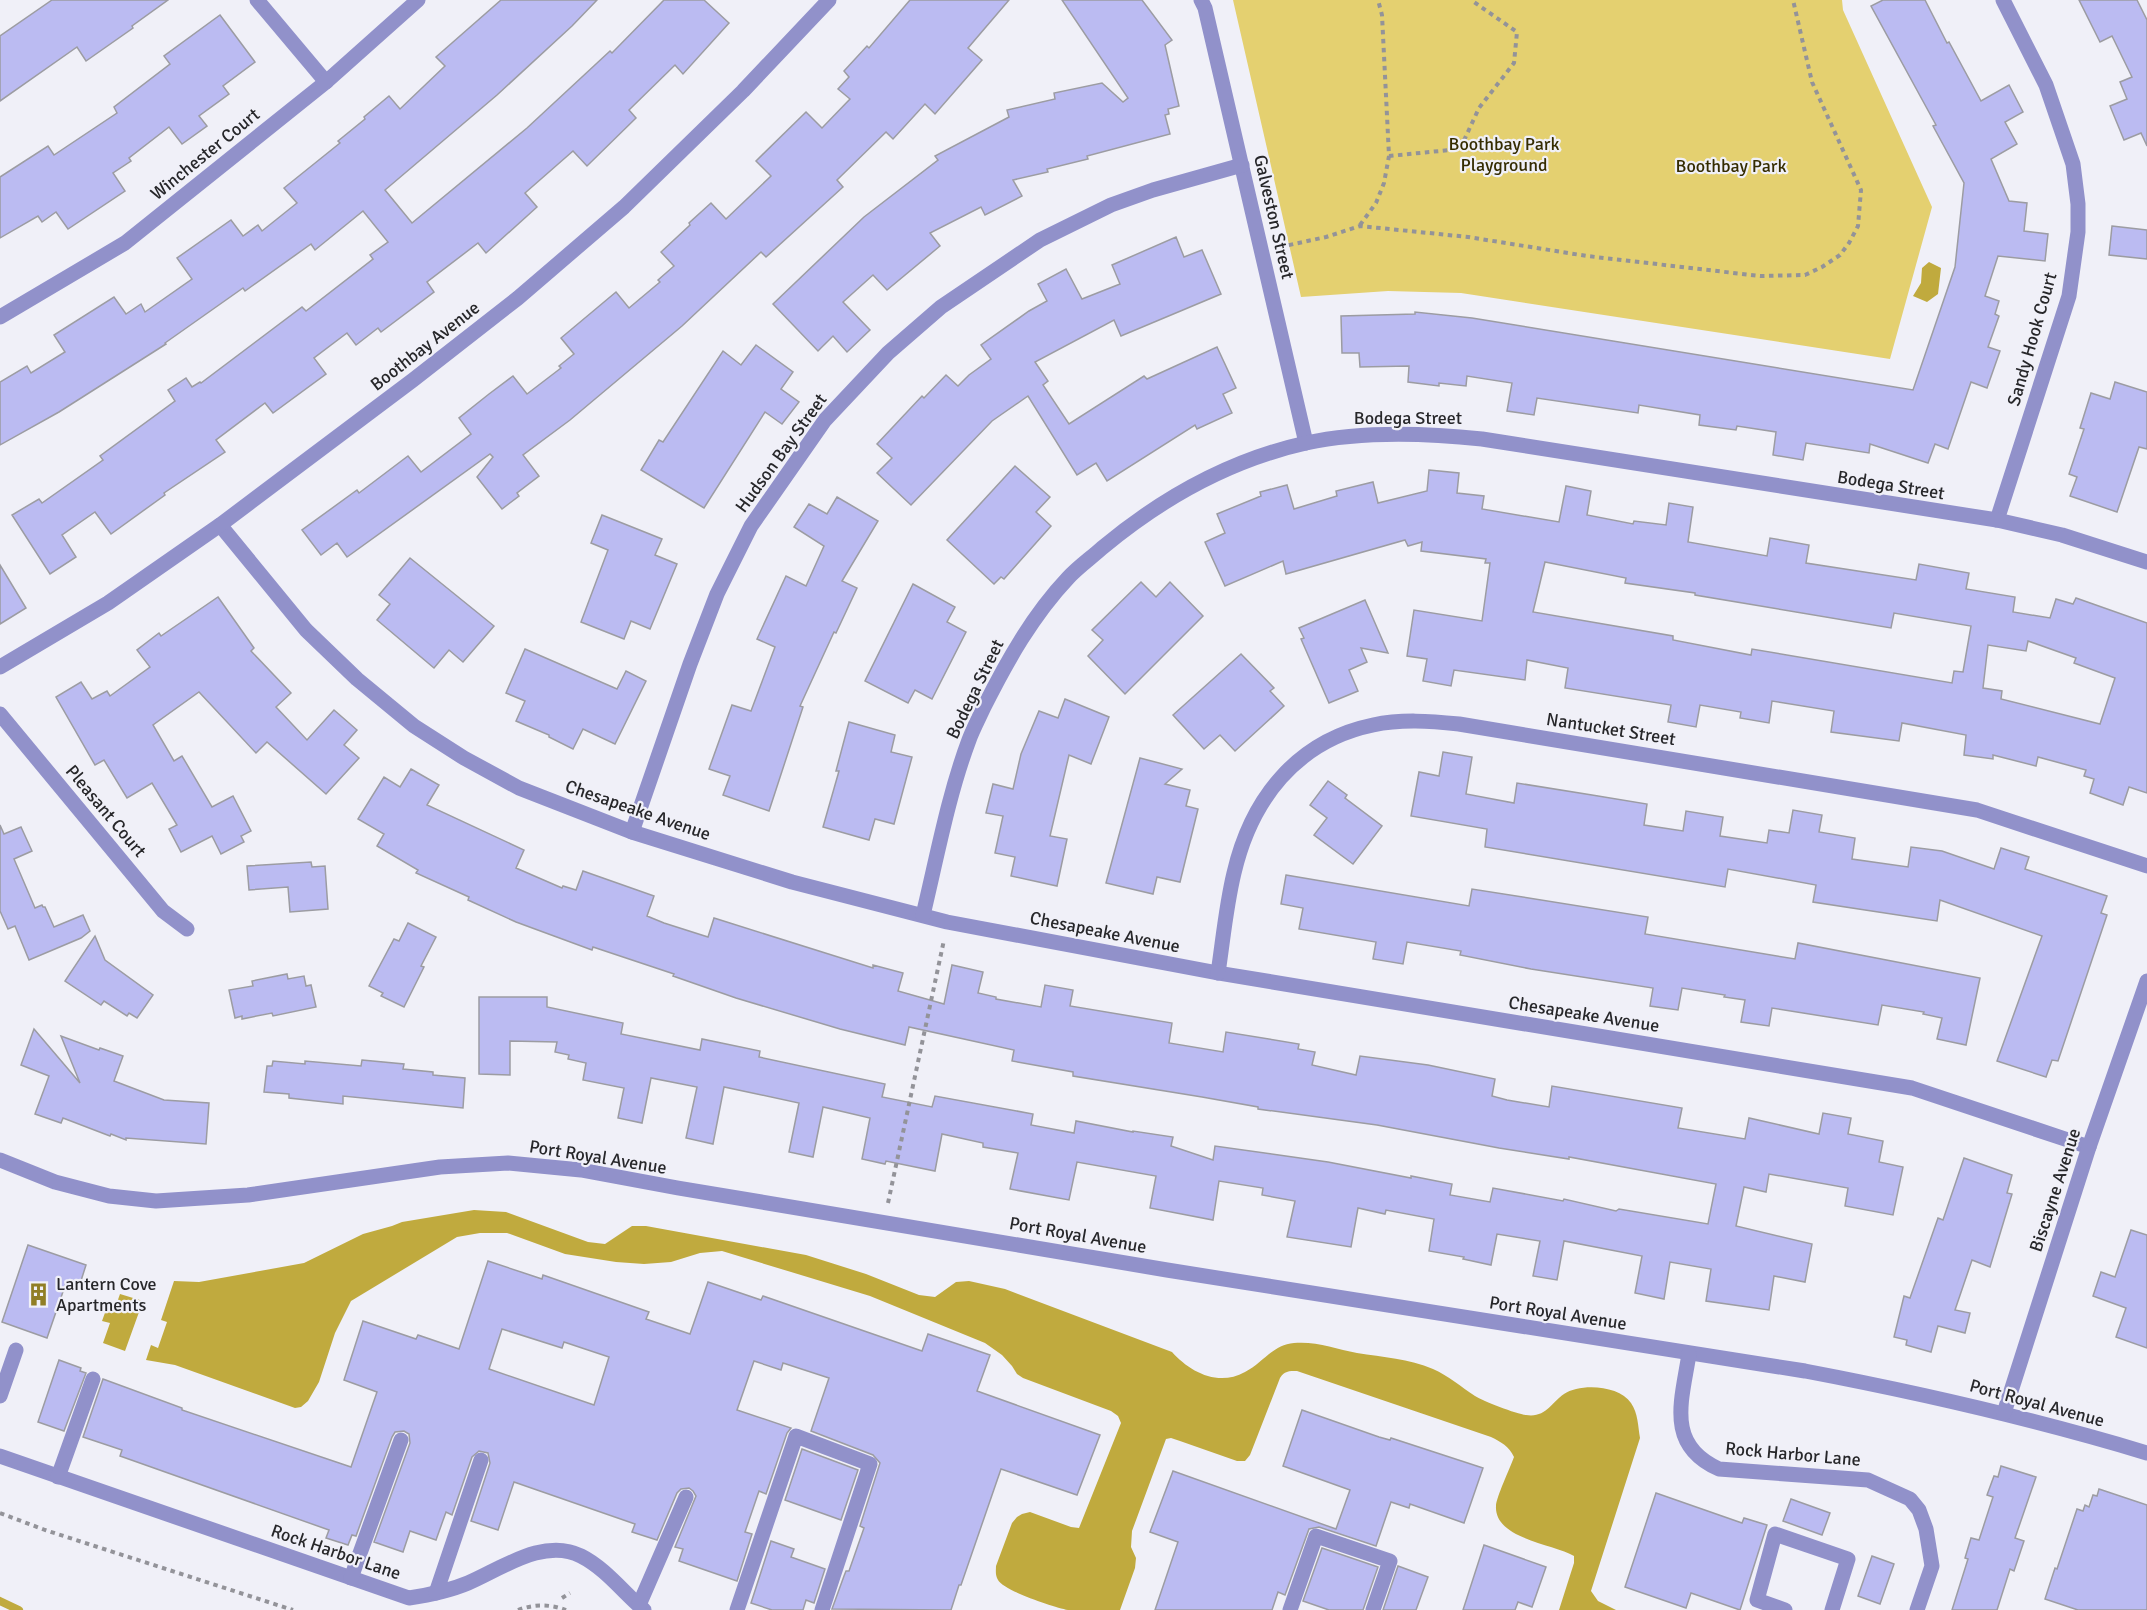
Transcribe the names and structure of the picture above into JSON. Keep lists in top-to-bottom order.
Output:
{
  "streets": {
    "street": [
      "Winchester Court",
      "Galveston Street",
      "Sandy Hook Court",
      "Boothbay Avenue",
      "Bodega Street",
      "Hudson Bay Street",
      "Nantucket Street",
      "Chesapeake Avenue",
      "Pleasant Court",
      "Port Royal Avenue",
      "Biscayne Avenue",
      "Rock Harbor Lane"
    ]
  },
  "crossings": [
    ["Galveston Street", "Bodega Street"],
    ["Galveston Street", "Hudson Bay Street"],
    ["Sandy Hook Court", "Bodega Street"],
    ["Boothbay Avenue", "Chesapeake Avenue"],
    ["Bodega Street", "Chesapeake Avenue"],
    ["Hudson Bay Street", "Chesapeake Avenue"],
    ["Nantucket Street", "Chesapeake Avenue"],
    ["Chesapeake Avenue", "Biscayne Avenue"],
    ["Port Royal Avenue", "Biscayne Avenue"],
    ["Port Royal Avenue", "Rock Harbor Lane"]
  ],
  "parks": ["Boothbay Park Playground", "Boothbay Park"],
  "places": {
    "building": ["Lantern Cove Apartments"]
  }
}
